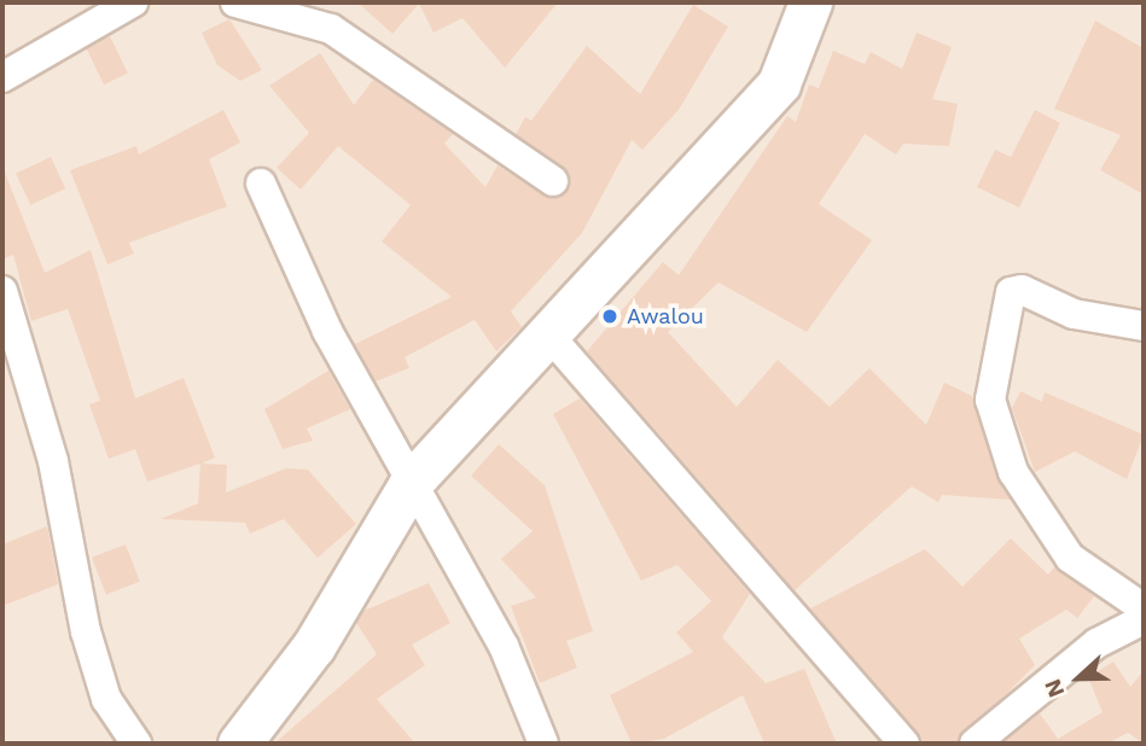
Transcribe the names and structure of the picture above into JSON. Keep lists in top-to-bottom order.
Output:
{
  "places": ["Awalou"],
  "north": "left"
}
